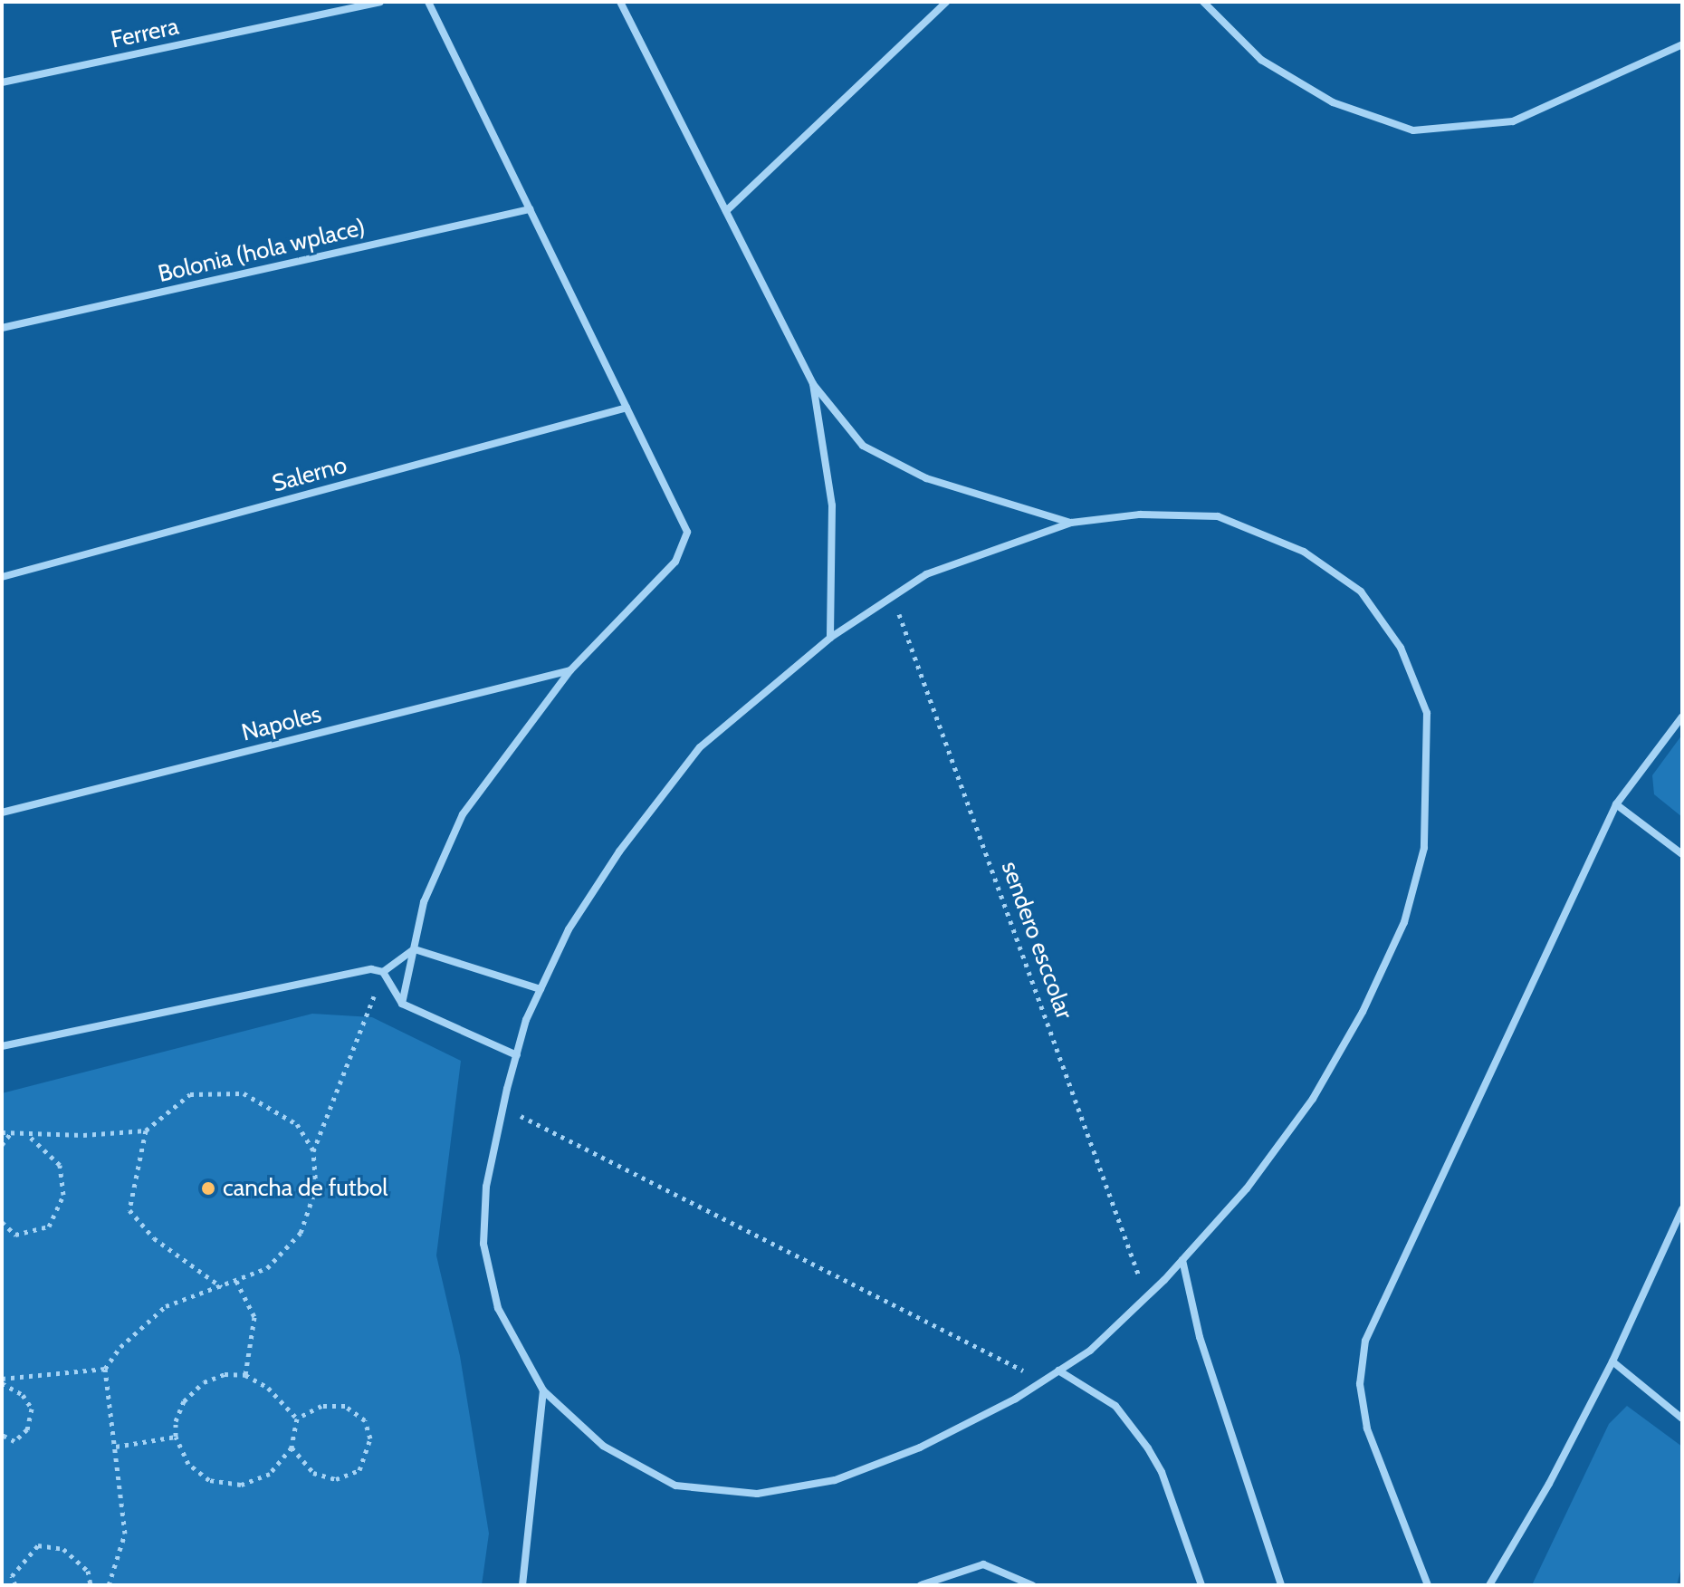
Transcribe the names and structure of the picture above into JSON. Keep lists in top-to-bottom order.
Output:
{
  "streets": {
    "street": [
      "Ferrera",
      "Bolonia (hola wplace)",
      "Salerno",
      "Napoles"
    ],
    "path": ["sendero esccolar"]
  },
  "places": ["cancha de futbol"]
}
